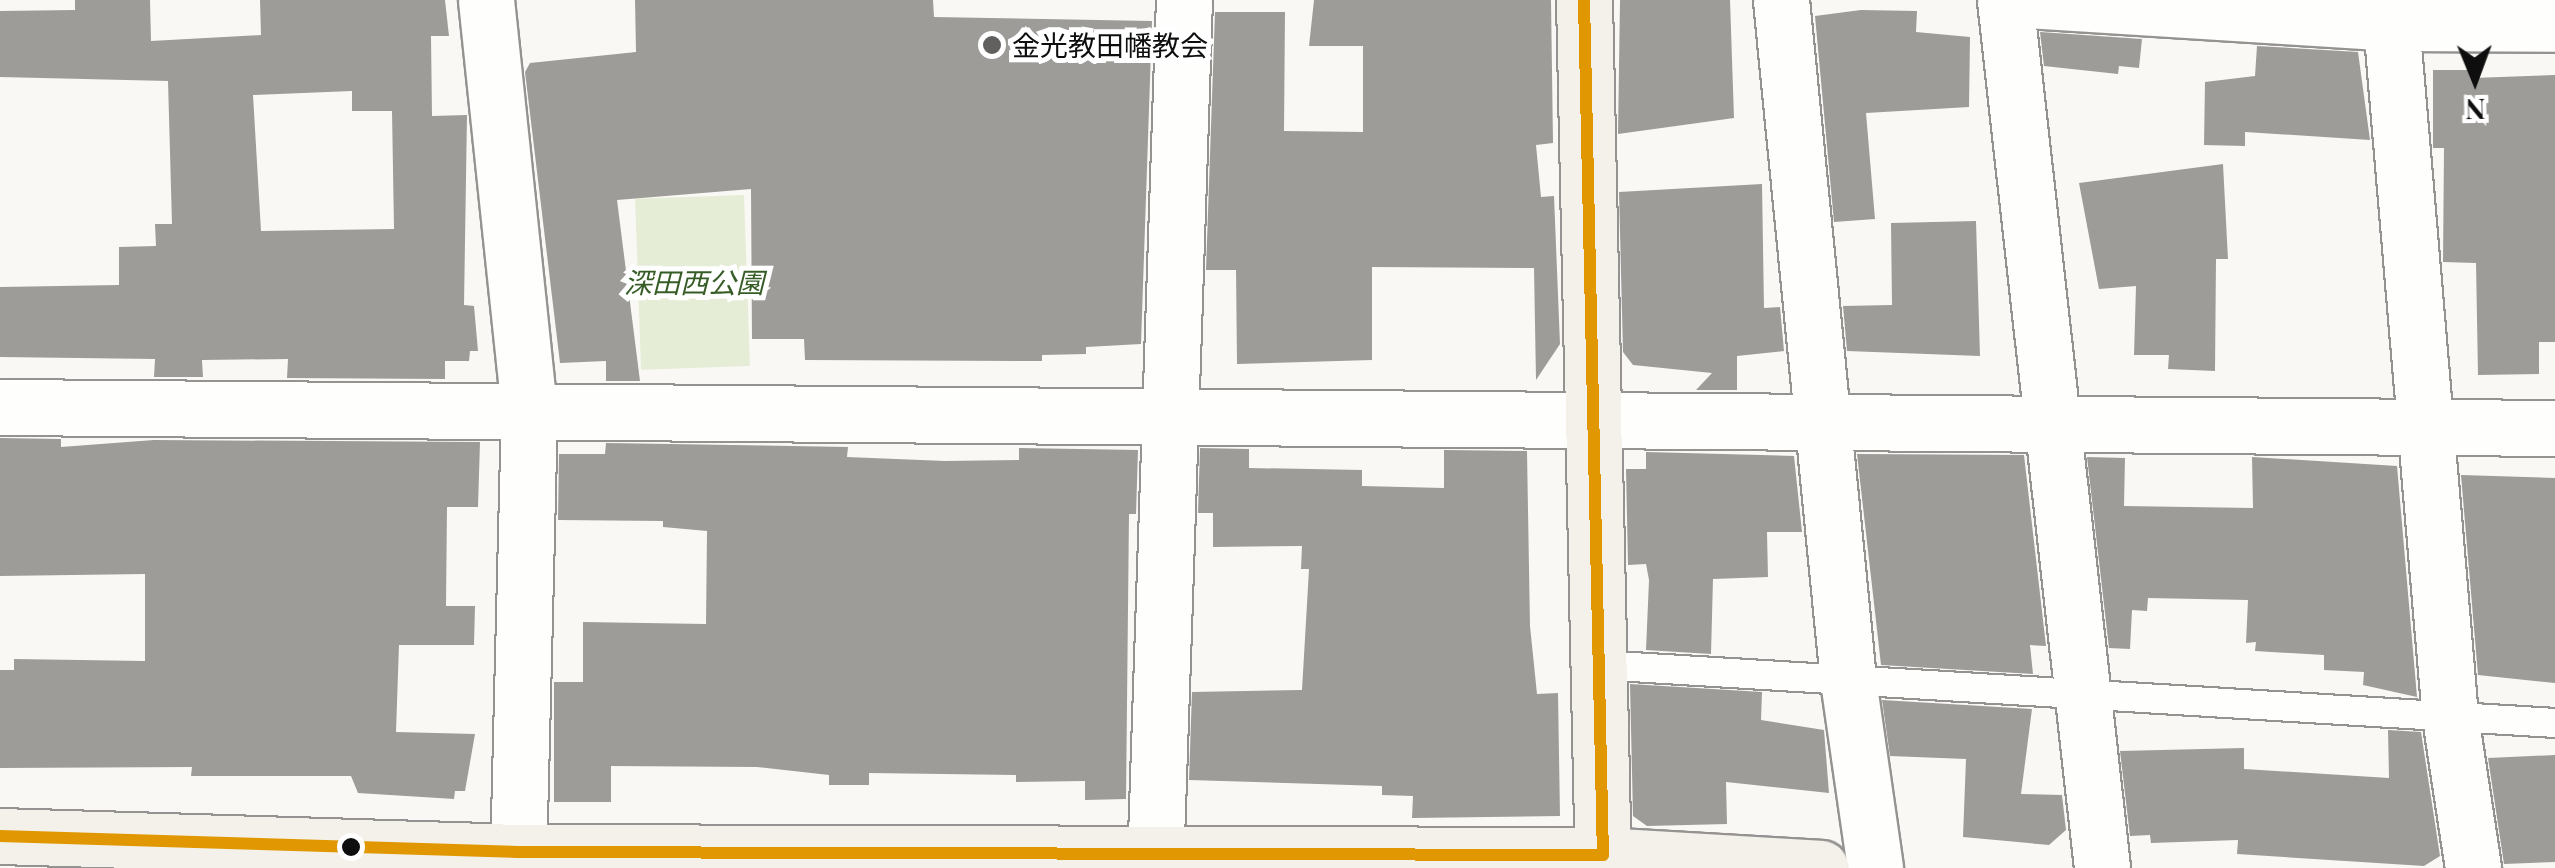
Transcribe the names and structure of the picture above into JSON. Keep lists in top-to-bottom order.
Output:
{
  "parks": ["深田西公園"],
  "places": ["金光教田幡教会"],
  "north": "bottom"
}
